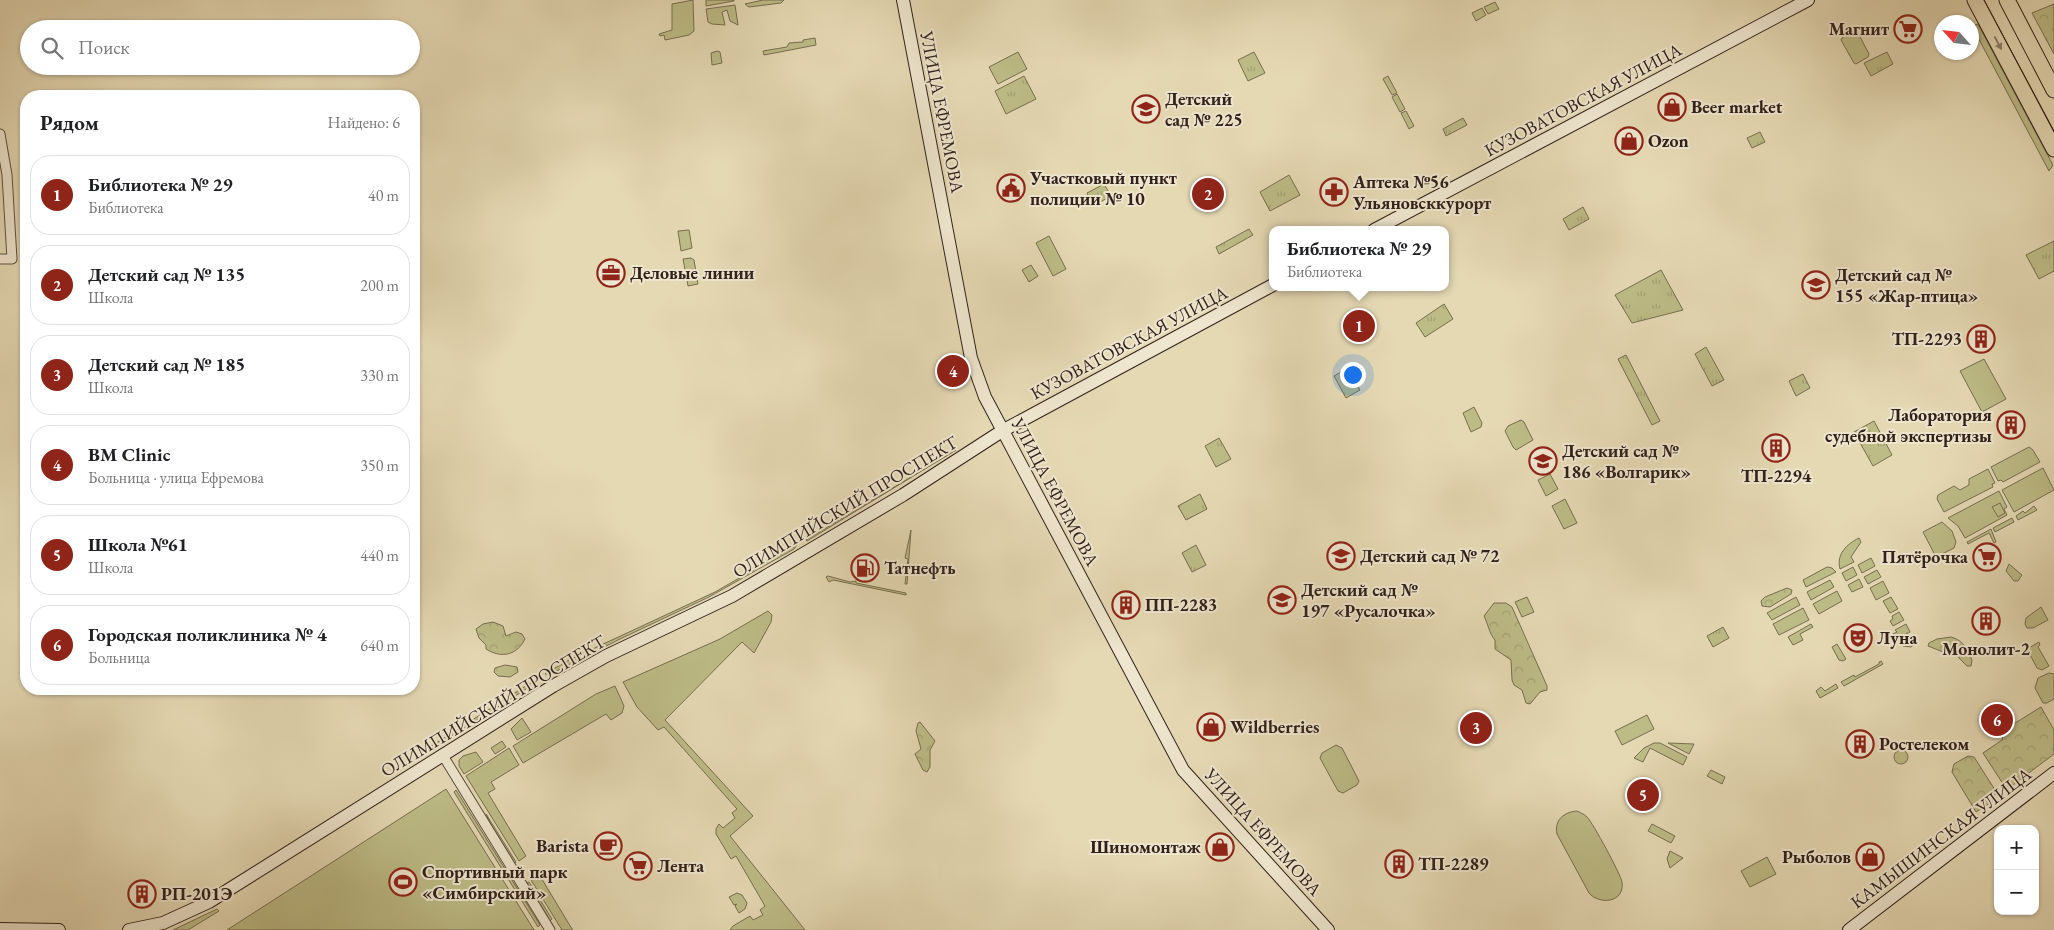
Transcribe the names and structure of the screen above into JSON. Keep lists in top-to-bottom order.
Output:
{
  "streets": {
    "street": [
      "КУЗОВАТОВСКАЯ УЛИЦА",
      "УЛИЦА ЕФРЕМОВА",
      "ОЛИМПИЙСКИЙ ПРОСПЕКТ",
      "КАМЫШИНСКАЯ УЛИЦА"
    ]
  },
  "crossings": [
    ["КУЗОВАТОВСКАЯ УЛИЦА", "УЛИЦА ЕФРЕМОВА"],
    ["КУЗОВАТОВСКАЯ УЛИЦА", "ОЛИМПИЙСКИЙ ПРОСПЕКТ"],
    ["УЛИЦА ЕФРЕМОВА", "ОЛИМПИЙСКИЙ ПРОСПЕКТ"]
  ],
  "places": {
    "supermarket": ["Магнит", "Пятёрочка", "Лента"],
    "shop": [
      "Beer market",
      "Ozon",
      "Wildberries",
      "Шиномонтаж",
      "Рыболов"
    ],
    "school or university": [
      "Детский сад № 225",
      "Детский сад № 155 «Жар-птица»",
      "Детский сад № 186 «Волгарик»",
      "Детский сад № 72",
      "Детский сад № 197 «Русалочка»"
    ],
    "public building": ["Участковый пункт полиции № 10"],
    "pharmacy": ["Аптека №56 Ульяновсккурорт"],
    "office": ["Деловые линии"],
    "building": [
      "ТП-2293",
      "Лаборатория судебной экспертизы",
      "ТП-2294",
      "ПП-2283",
      "Монолит-2",
      "Ростелеком",
      "ТП-2289",
      "РП-201Э"
    ],
    "fuel station": ["Татнефть"],
    "theatre": ["Луна"],
    "cafe": ["Barista"],
    "sports": ["Спортивный парк «Симбирский»"]
  },
  "north": "top left",
  "page": {
    "search": "Поиск",
    "heading": ["Рядом", "Найдено: 6"],
    "list": [
      {
        "mark": "1",
        "name": "Библиотека № 29",
        "note": "Библиотека",
        "value": "40 m"
      },
      {
        "mark": "2",
        "name": "Детский сад № 135",
        "note": "Школа",
        "value": "200 m"
      },
      {
        "mark": "3",
        "name": "Детский сад № 185",
        "note": "Школа",
        "value": "330 m"
      },
      {
        "mark": "4",
        "name": "BM Clinic",
        "note": "Больница · улица Ефремова",
        "value": "350 m"
      },
      {
        "mark": "5",
        "name": "Школа №61",
        "note": "Школа",
        "value": "440 m"
      },
      {
        "mark": "6",
        "name": "Городская поликлиника № 4",
        "note": "Больница",
        "value": "640 m"
      }
    ],
    "pins": [
      "2",
      "1",
      "4",
      "6",
      "3",
      "5"
    ],
    "popup": ["Библиотека № 29", "Библиотека"],
    "map_buttons": ["+", "−"]
  }
}
